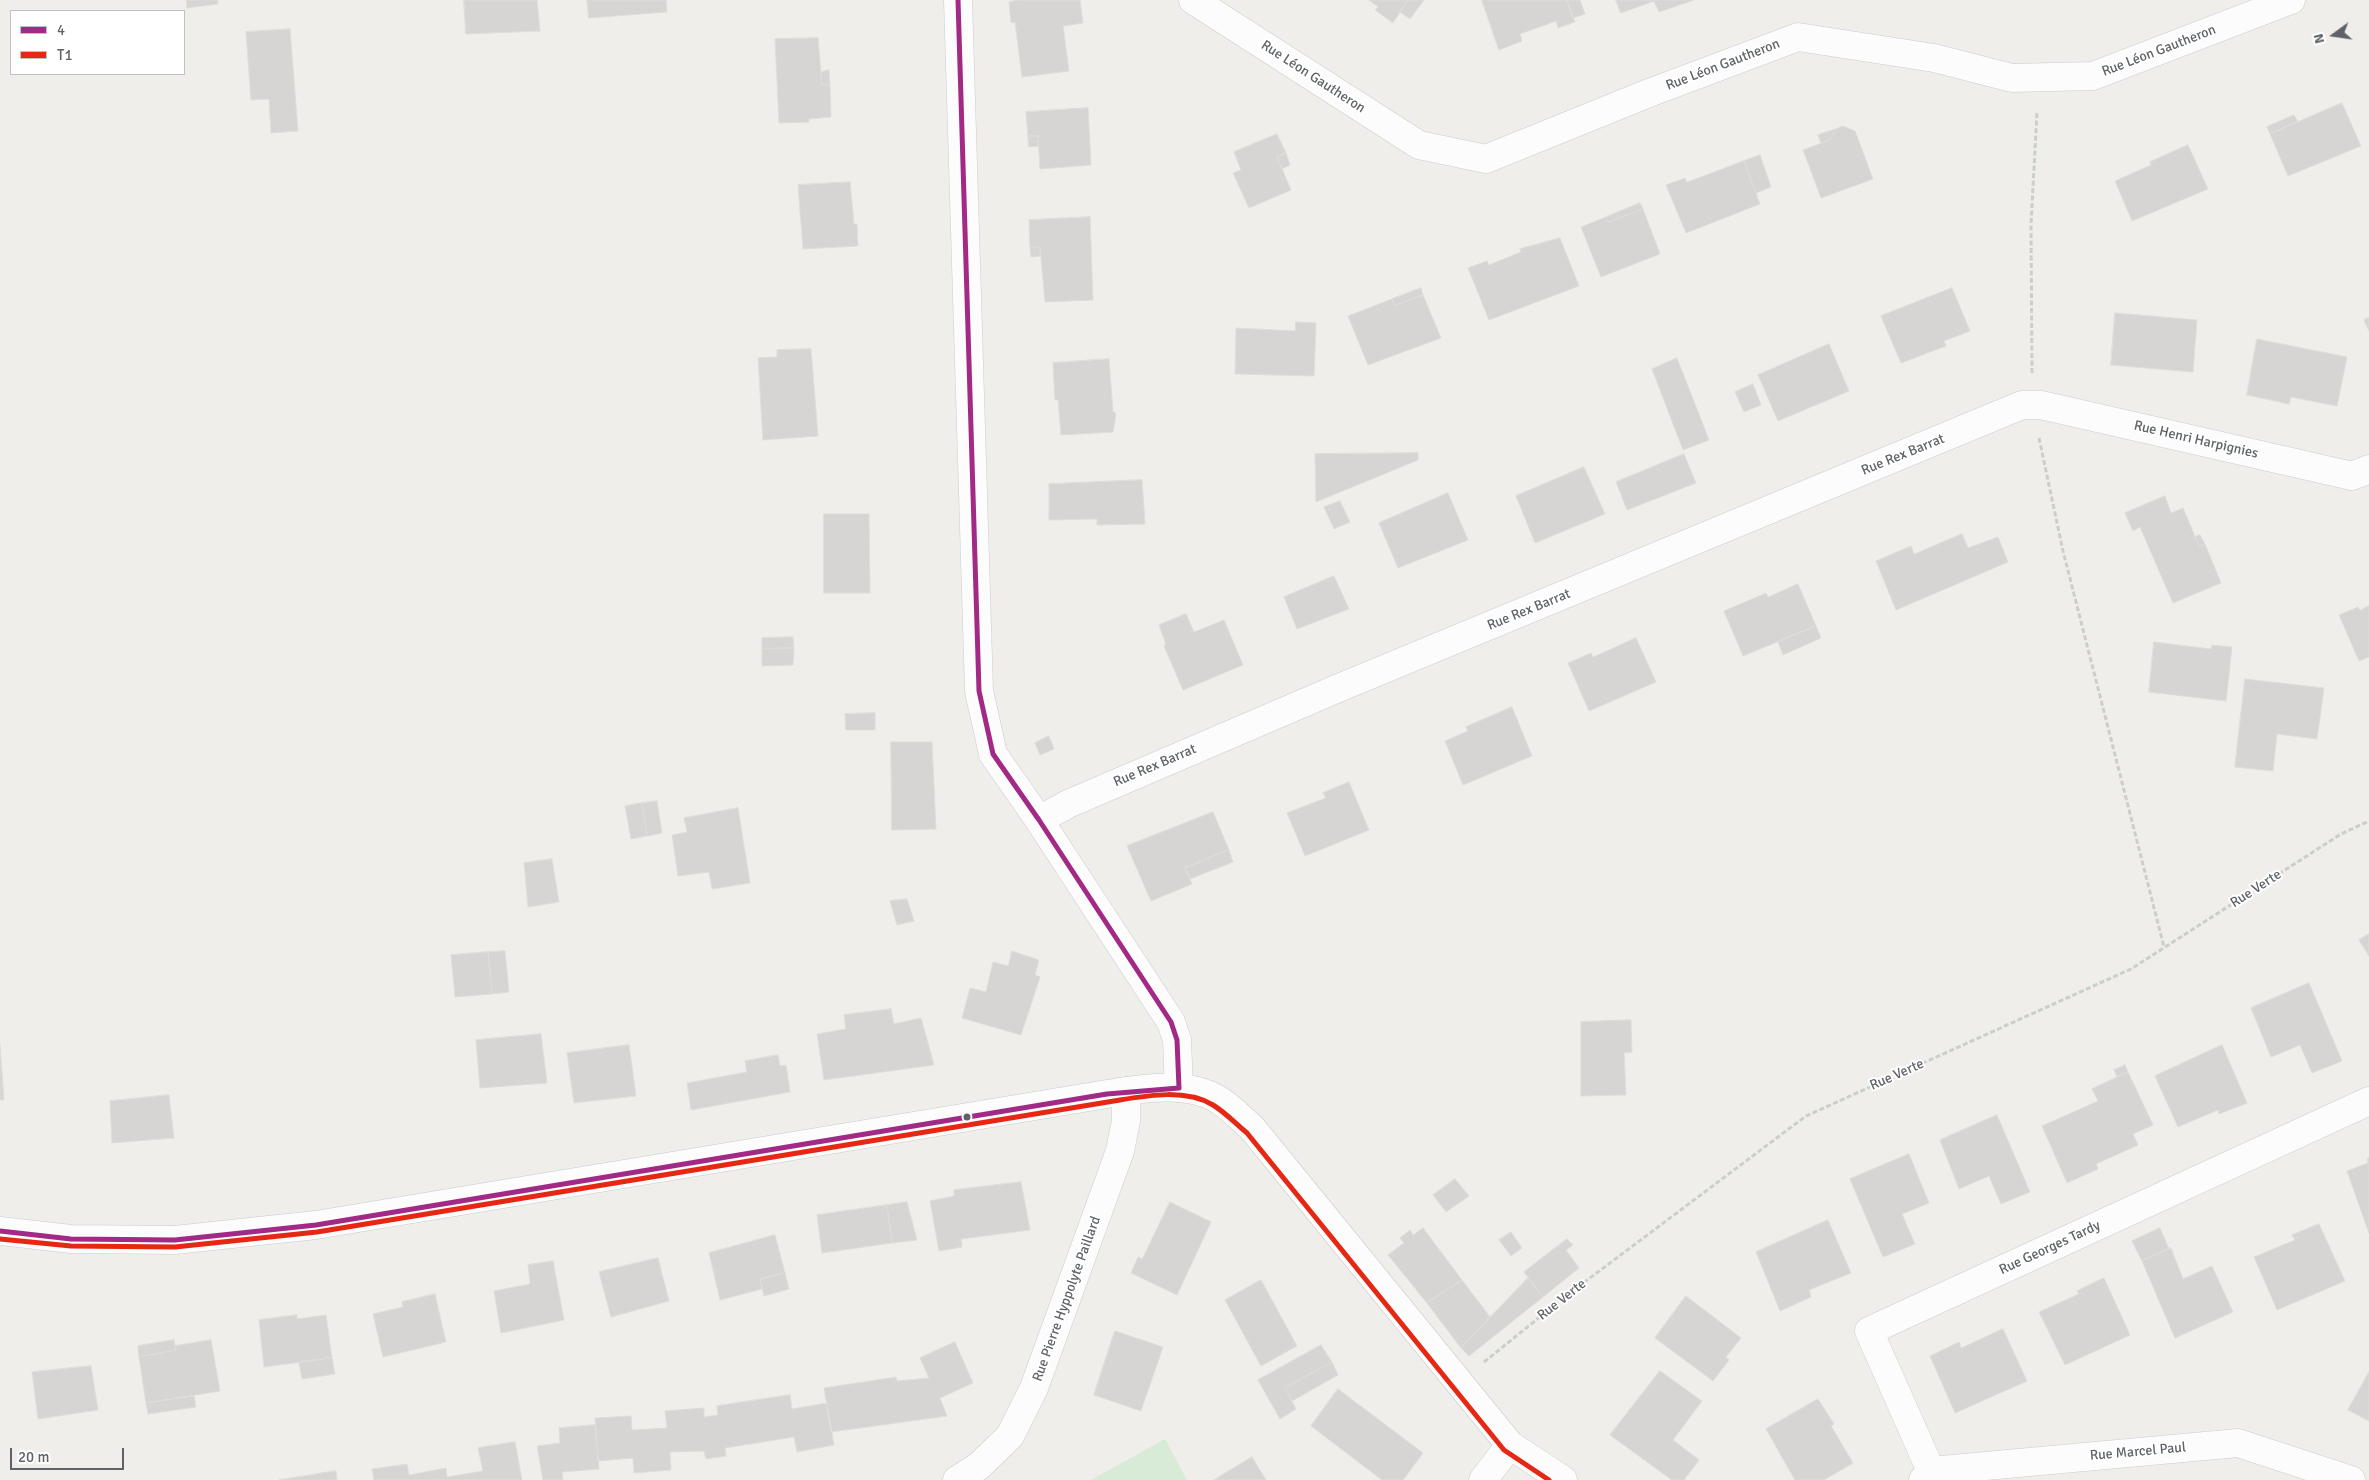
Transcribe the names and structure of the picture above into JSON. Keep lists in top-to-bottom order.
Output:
{
  "streets": {
    "street": [
      "Rue Léon Gautheron",
      "Rue Henri Harpignies",
      "Rue Rex Barrat",
      "Rue Georges Tardy",
      "Rue Pierre Hyppolyte Paillard",
      "Rue Marcel Paul"
    ],
    "path": ["Rue Verte"]
  },
  "crossings": [
    ["Rue Henri Harpignies", "Rue Rex Barrat"],
    ["Rue Georges Tardy", "Rue Marcel Paul"]
  ],
  "lines": ["transit line 4", "transit line T1"],
  "legend": ["4", "T1"],
  "scale_bar": "20 m",
  "north": "left"
}
